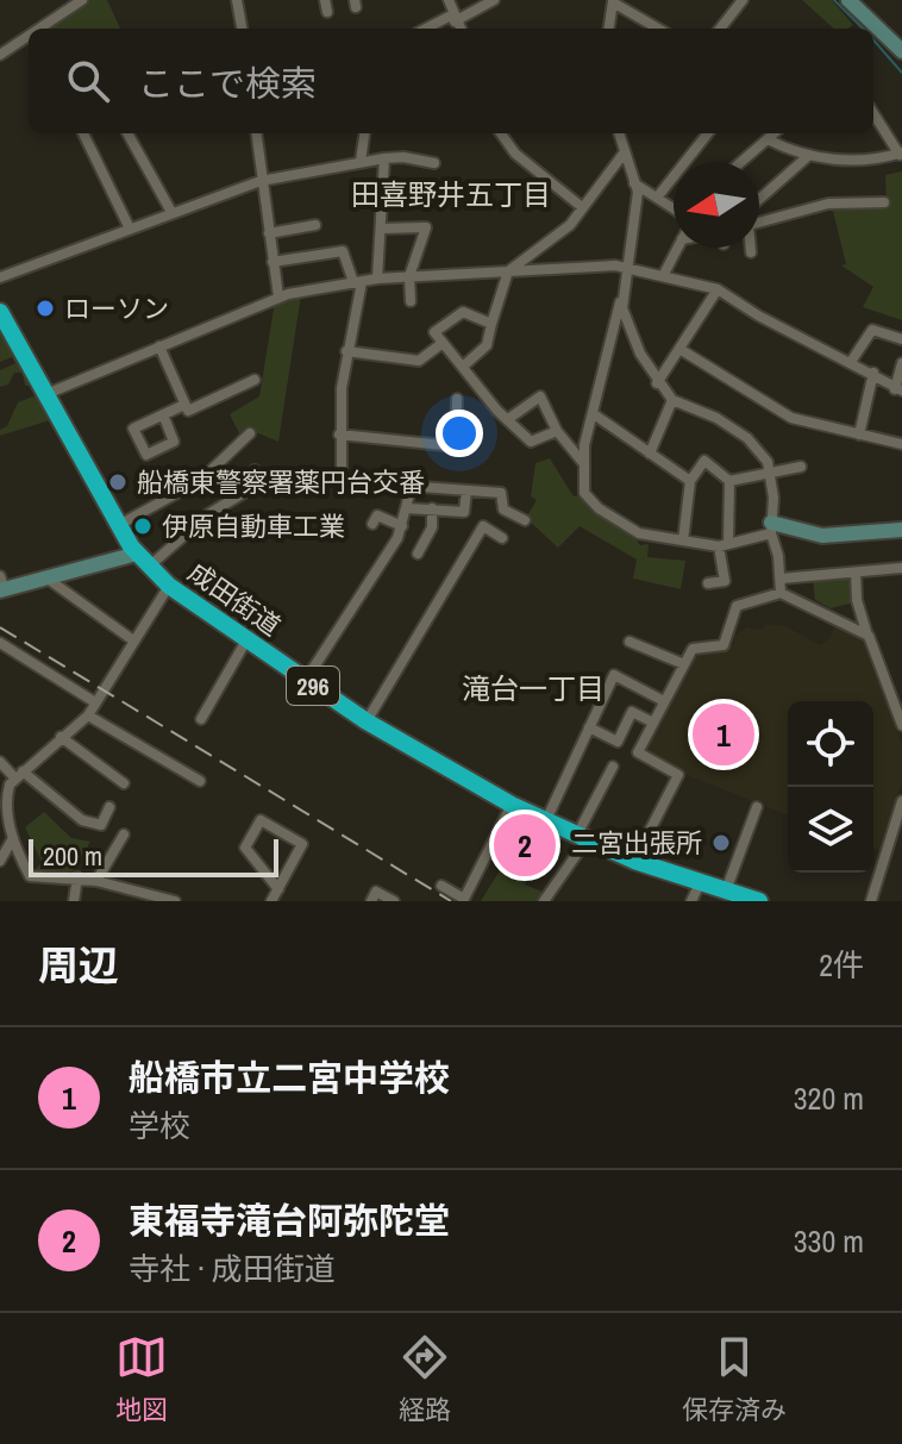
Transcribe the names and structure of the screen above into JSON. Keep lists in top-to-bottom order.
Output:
{
  "streets": {
    "highway": ["成田街道", "296"]
  },
  "districts": ["田喜野井五丁目", "滝台一丁目"],
  "places": [
    "ローソン",
    "船橋東警察署薬円台交番",
    "伊原自動車工業",
    "二宮出張所"
  ],
  "scale_bar": "200 m",
  "north": "left",
  "page": {
    "search": "ここで検索",
    "pins": ["1", "2"],
    "scale": "200 m",
    "heading": ["周辺", "2件"],
    "list": [
      {
        "mark": "1",
        "name": "船橋市立二宮中学校",
        "note": "学校",
        "value": "320 m"
      },
      {
        "mark": "2",
        "name": "東福寺滝台阿弥陀堂",
        "note": "寺社 · 成田街道",
        "value": "330 m"
      }
    ],
    "nav": ["地図", "経路", "保存済み"]
  }
}
